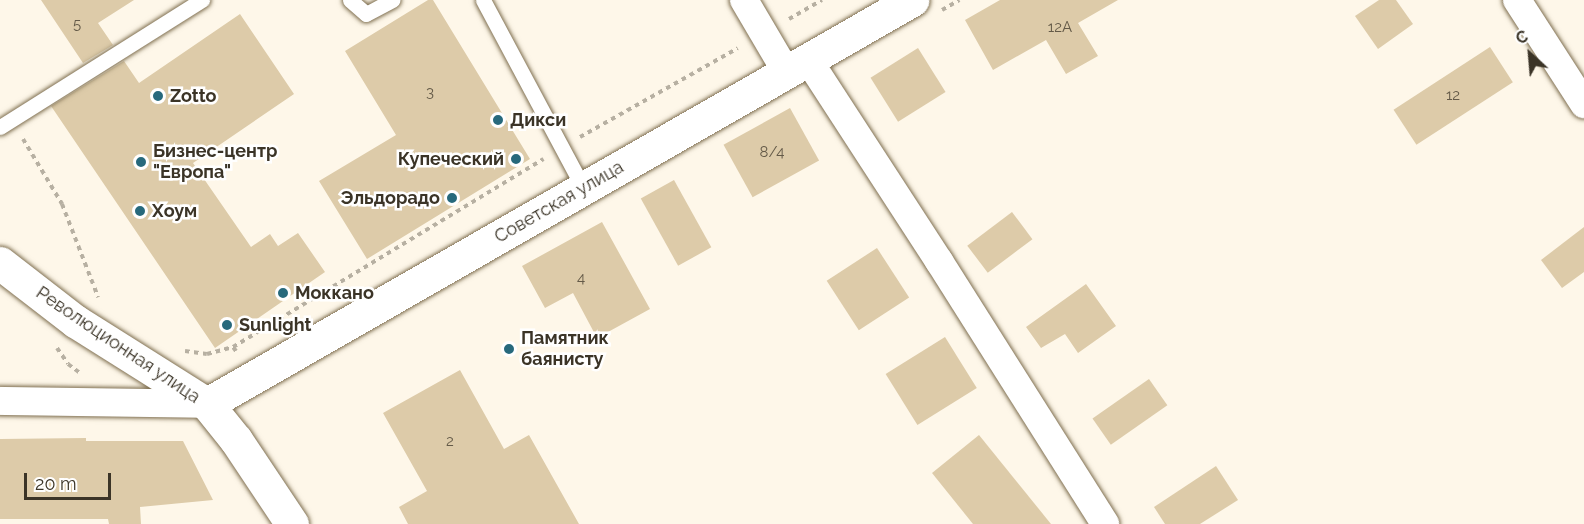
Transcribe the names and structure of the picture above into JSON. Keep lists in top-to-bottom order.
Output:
{
  "streets": {
    "main road": ["Советская улица", "Революционная улица"]
  },
  "crossings": [
    ["Советская улица", "Революционная улица"]
  ],
  "places": [
    "Zotto",
    "Дикси",
    "Купеческий",
    "Бизнес-центр \"Европа\"",
    "Эльдорадо",
    "Хоум",
    "Моккано",
    "Sunlight",
    "Памятник баянисту"
  ],
  "house_numbers": [
    "5",
    "12А",
    "3",
    "12",
    "8/4",
    "4",
    "2"
  ],
  "scale_bar": "20 m",
  "north": "top left"
}
